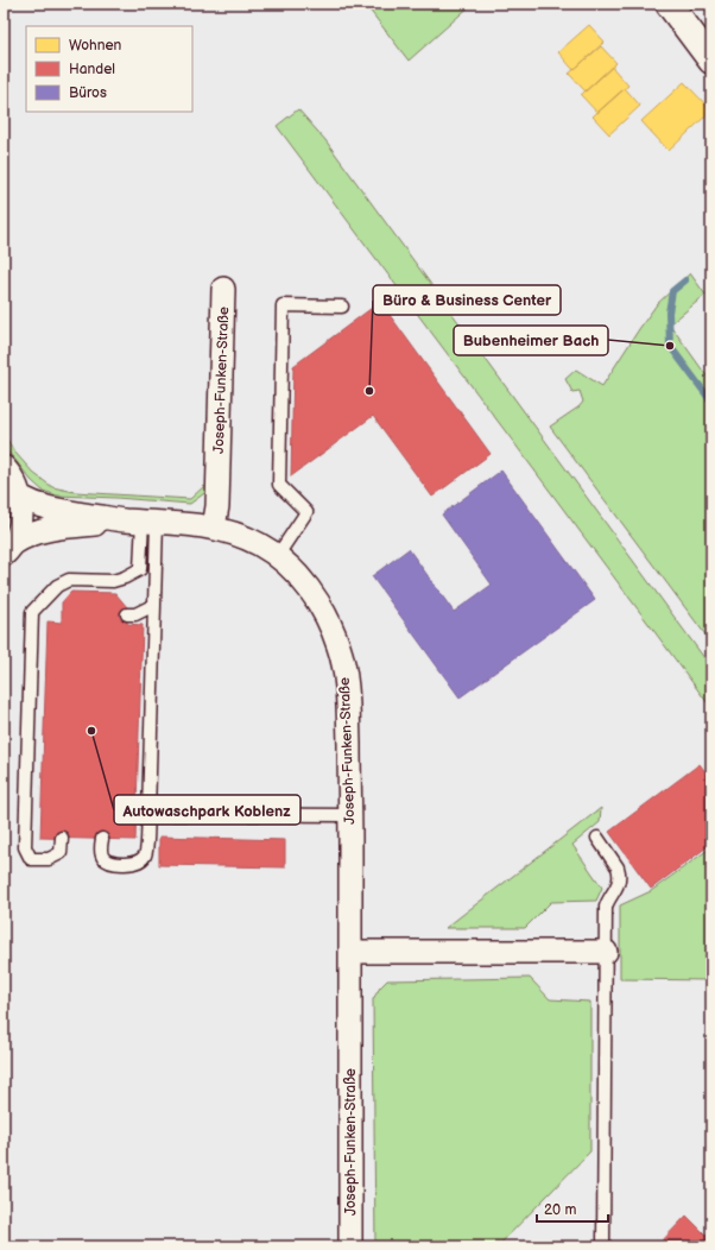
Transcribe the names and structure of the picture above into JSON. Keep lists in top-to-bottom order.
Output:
{
  "streets": {
    "street": ["Joseph-Funken-Straße"]
  },
  "places": ["Bubenheimer Bach", "Büro & Business Center", "Autowaschpark Koblenz"],
  "legend": ["Wohnen", "Handel", "Büros"],
  "scale_bar": "20 m"
}
